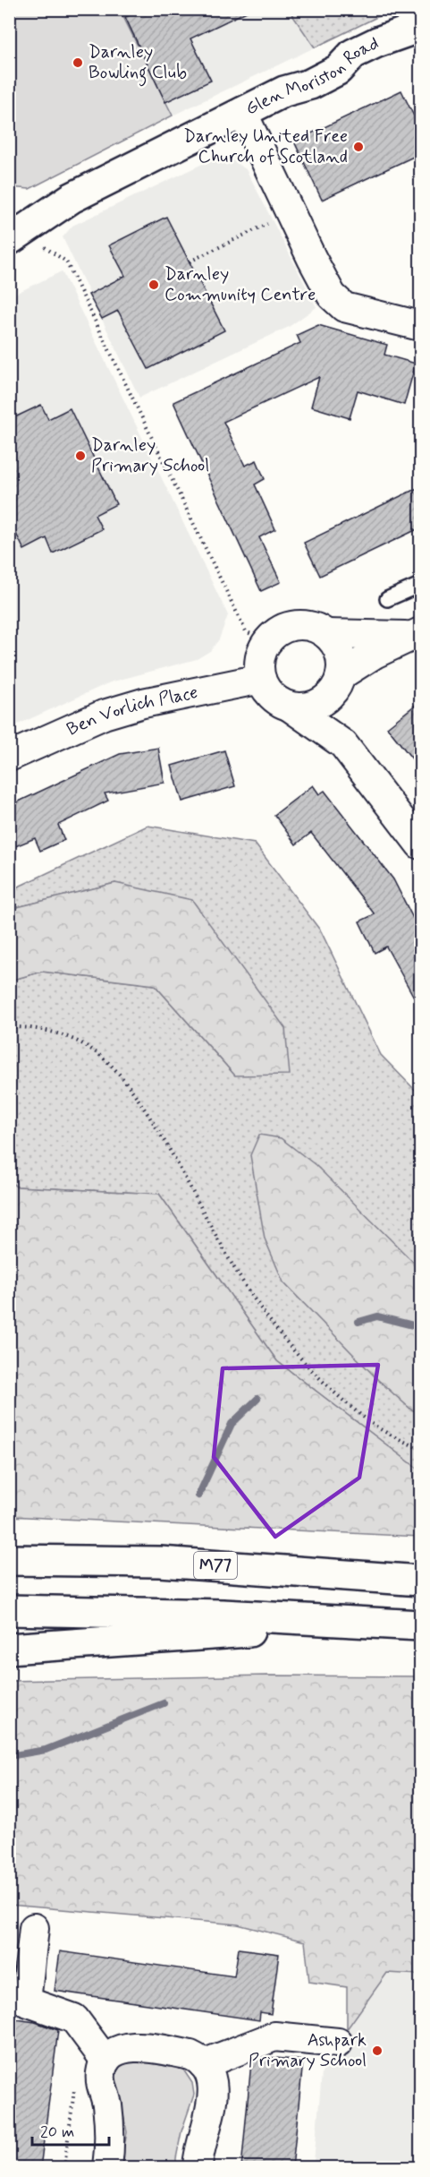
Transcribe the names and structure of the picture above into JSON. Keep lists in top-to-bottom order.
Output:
{
  "streets": {
    "main road": ["Glen Moriston Road", "M77"],
    "street": ["Ben Vorlich Place"]
  },
  "places": [
    "Darnley Bowling Club",
    "Darnley United Free Church of Scotland",
    "Darnley Community Centre",
    "Darnley Primary School",
    "Ashpark Primary School"
  ],
  "scale_bar": "20 m"
}
